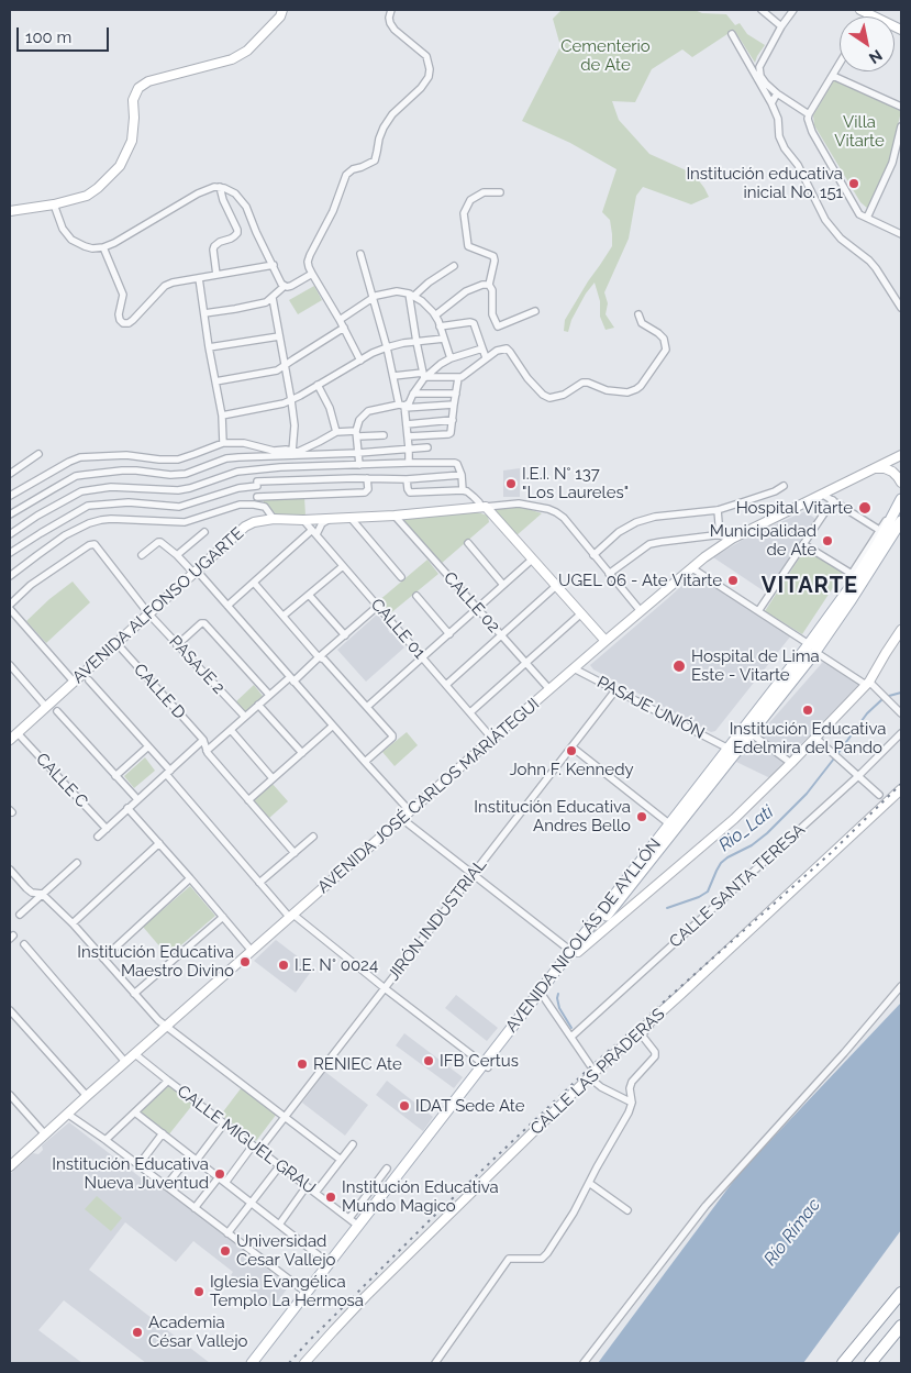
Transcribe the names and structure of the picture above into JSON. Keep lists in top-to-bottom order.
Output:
{
  "streets": {
    "main road": ["AVENIDA NICOLÁS DE AYLLÓN"],
    "street": [
      "CALLE 02",
      "AVENIDA ALFONSO UGARTE",
      "CALLE 01",
      "PASAJE 2",
      "CALLE D",
      "PASAJE UNIÓN",
      "CALLE C",
      "AVENIDA JOSÉ CARLOS MARIÁTEGUI",
      "CALLE SANTA TERESA",
      "JIRÓN INDUSTRIAL",
      "CALLE LAS PRADERAS",
      "CALLE MIGUEL GRAU"
    ]
  },
  "crossings": [
    ["CALLE 02", "AVENIDA ALFONSO UGARTE"],
    ["CALLE 02", "AVENIDA JOSÉ CARLOS MARIÁTEGUI"],
    ["AVENIDA ALFONSO UGARTE", "CALLE 01"],
    ["AVENIDA ALFONSO UGARTE", "PASAJE 2"],
    ["AVENIDA ALFONSO UGARTE", "CALLE D"],
    ["AVENIDA ALFONSO UGARTE", "CALLE C"],
    ["CALLE 01", "AVENIDA JOSÉ CARLOS MARIÁTEGUI"],
    ["PASAJE UNIÓN", "AVENIDA JOSÉ CARLOS MARIÁTEGUI"],
    ["PASAJE UNIÓN", "JIRÓN INDUSTRIAL"],
    ["PASAJE UNIÓN", "AVENIDA NICOLÁS DE AYLLÓN"],
    ["AVENIDA JOSÉ CARLOS MARIÁTEGUI", "CALLE MIGUEL GRAU"],
    ["JIRÓN INDUSTRIAL", "CALLE MIGUEL GRAU"],
    ["AVENIDA NICOLÁS DE AYLLÓN", "CALLE MIGUEL GRAU"]
  ],
  "districts": ["VITARTE"],
  "water": ["Rio_Lati", "Río Rímac"],
  "parks": ["Cementerio de Ate", "Villa Vitarte"],
  "places": [
    "Institución educativa inicial No. 151",
    "I.E.I. N° 137 \"Los Laureles\"",
    "Hospital Vitarte",
    "Municipalidad de Ate",
    "UGEL 06 - Ate Vitarte",
    "Hospital de Lima Este - Vitarte",
    "Institución Educativa Edelmira del Pando",
    "John F. Kennedy",
    "Institución Educativa Andres Bello",
    "Institución Educativa Maestro Divino",
    "I.E. N° 0024",
    "IFB Certus",
    "RENIEC Ate",
    "IDAT Sede Ate",
    "Institución Educativa Nueva Juventud",
    "Institución Educativa Mundo Magico",
    "Universidad Cesar Vallejo",
    "Iglesia Evangélica Templo La Hermosa",
    "Academia César Vallejo"
  ],
  "scale_bar": "100 m",
  "north": "bottom right"
}
